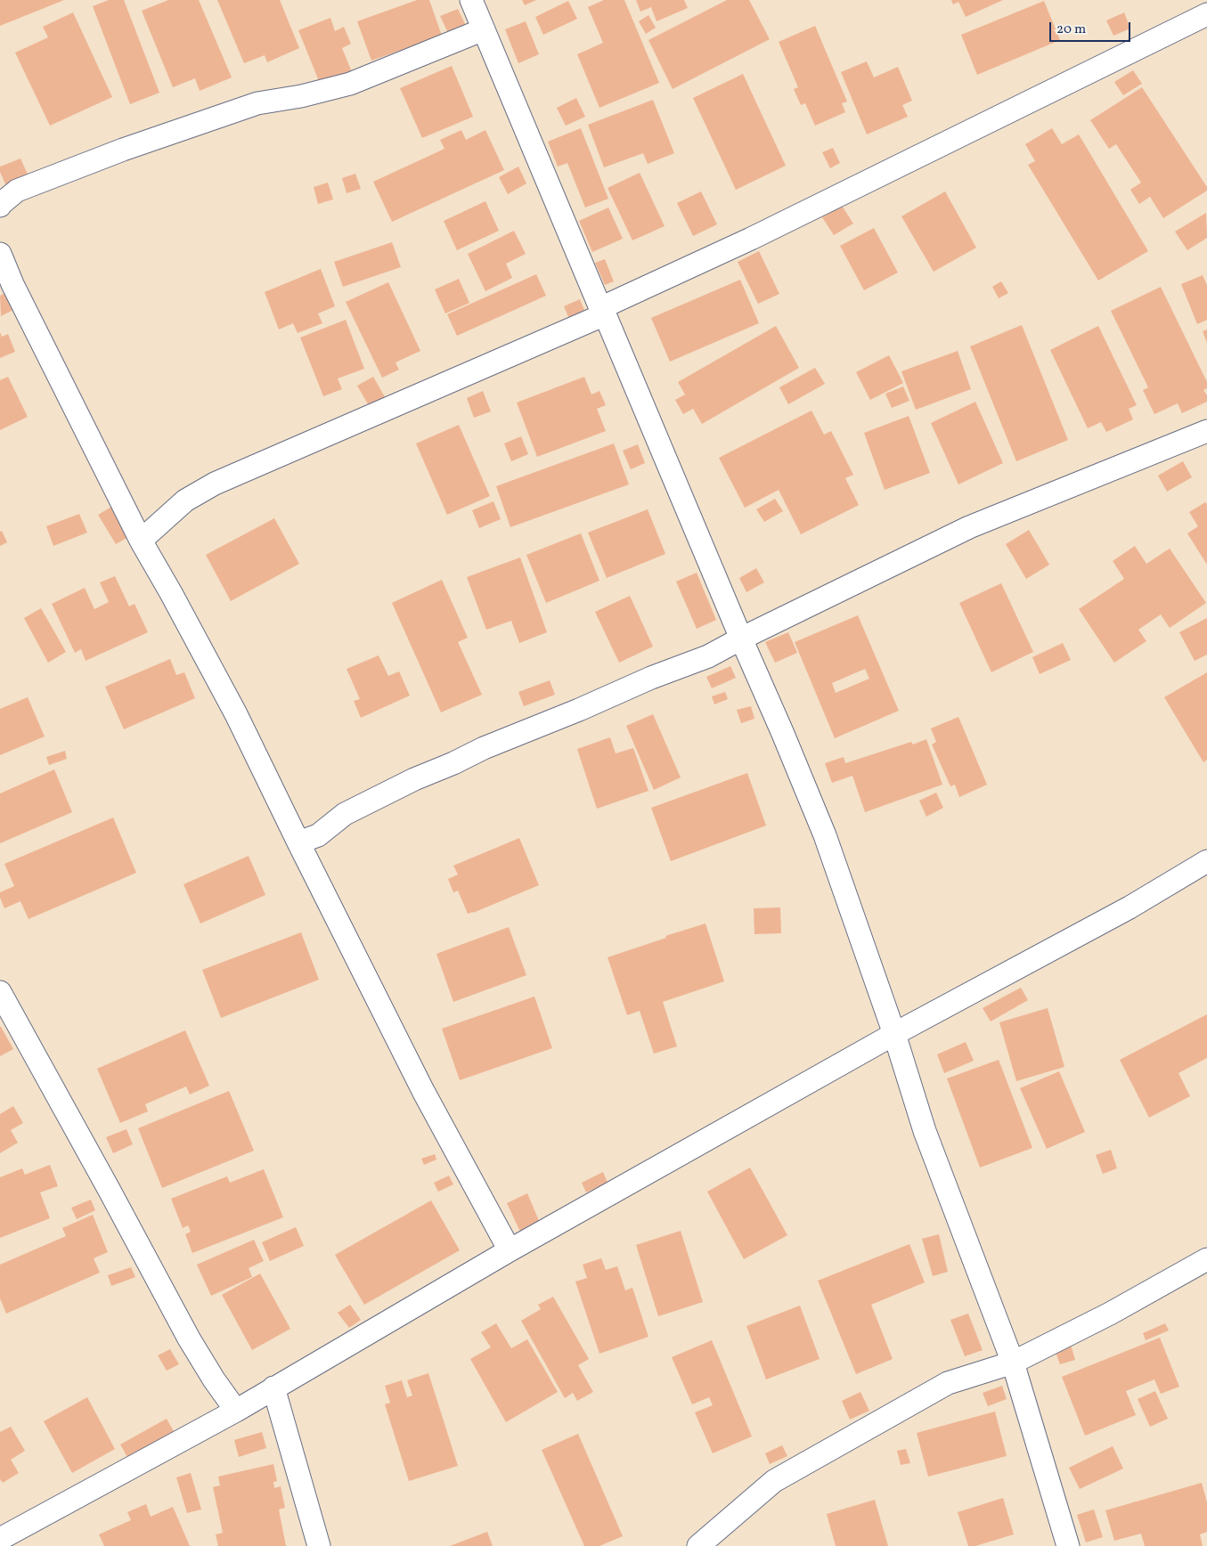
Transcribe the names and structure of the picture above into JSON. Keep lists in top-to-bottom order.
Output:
{
  "scale_bar": "20 m"
}
